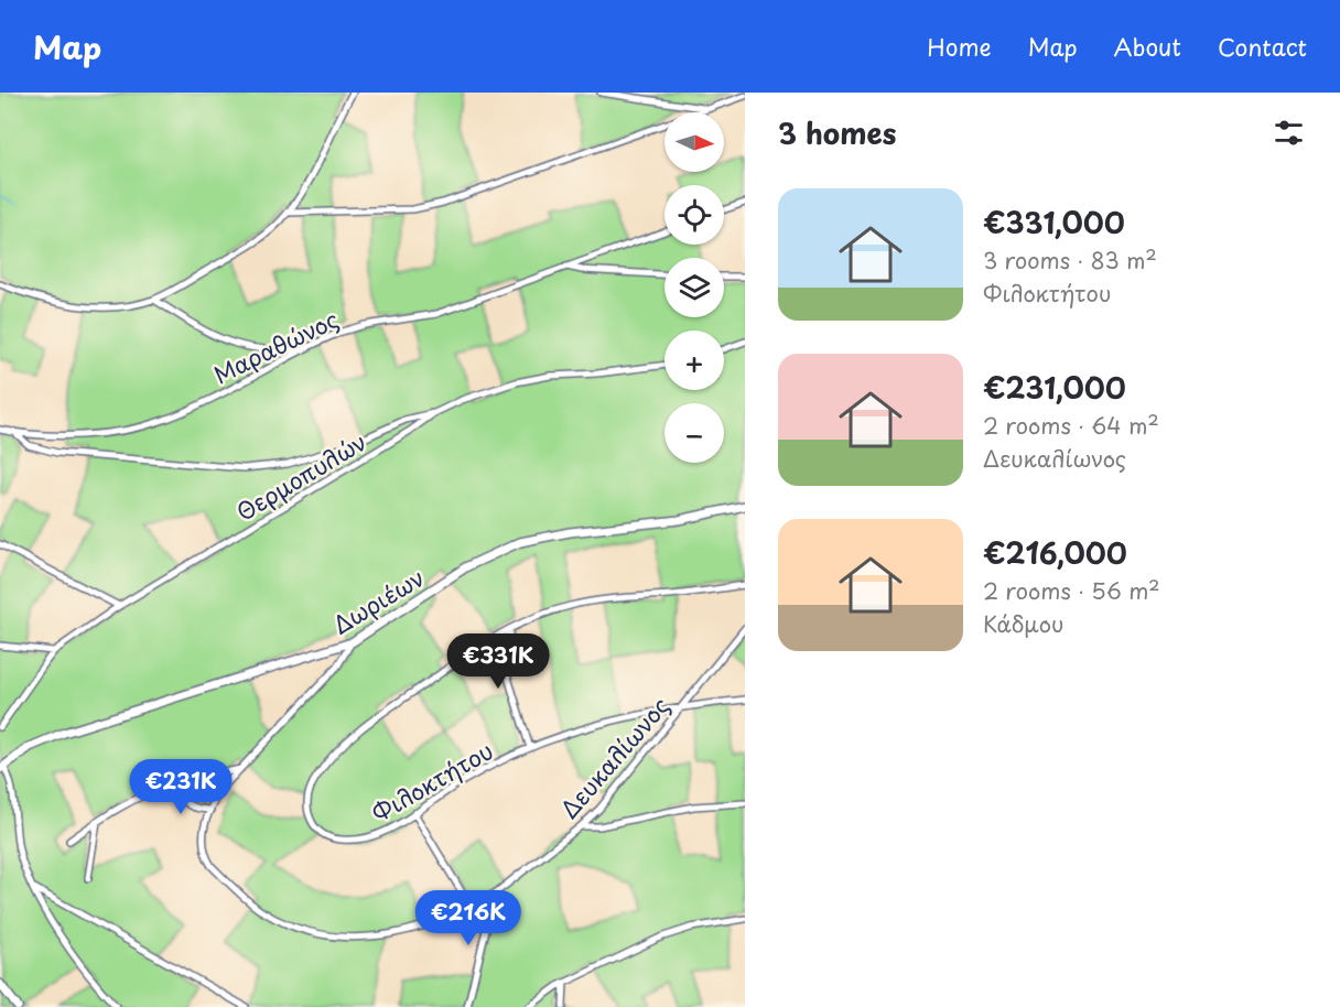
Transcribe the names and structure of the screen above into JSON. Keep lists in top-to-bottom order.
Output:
{
  "streets": {
    "street": [
      "Μαραθώνος",
      "Θερμοπυλών",
      "Δωριέων",
      "Δευκαλίωνος",
      "Φιλοκτήτου"
    ]
  },
  "crossings": [
    ["Δωριέων", "Δευκαλίωνος"],
    ["Δευκαλίωνος", "Φιλοκτήτου"]
  ],
  "north": "right",
  "page": {
    "header": "Map",
    "nav": [
      "Home",
      "Map",
      "About",
      "Contact"
    ],
    "heading": "3 homes",
    "map_buttons": ["+", "−"],
    "list": [
      {
        "name": "€331,000",
        "note": "3 rooms · 83 m² · Φιλοκτήτου"
      },
      {
        "name": "€231,000",
        "note": "2 rooms · 64 m² · Δευκαλίωνος"
      },
      {
        "name": "€216,000",
        "note": "2 rooms · 56 m² · Κάδμου"
      }
    ],
    "price": ["€331K", "€231K", "€216K"]
  }
}
